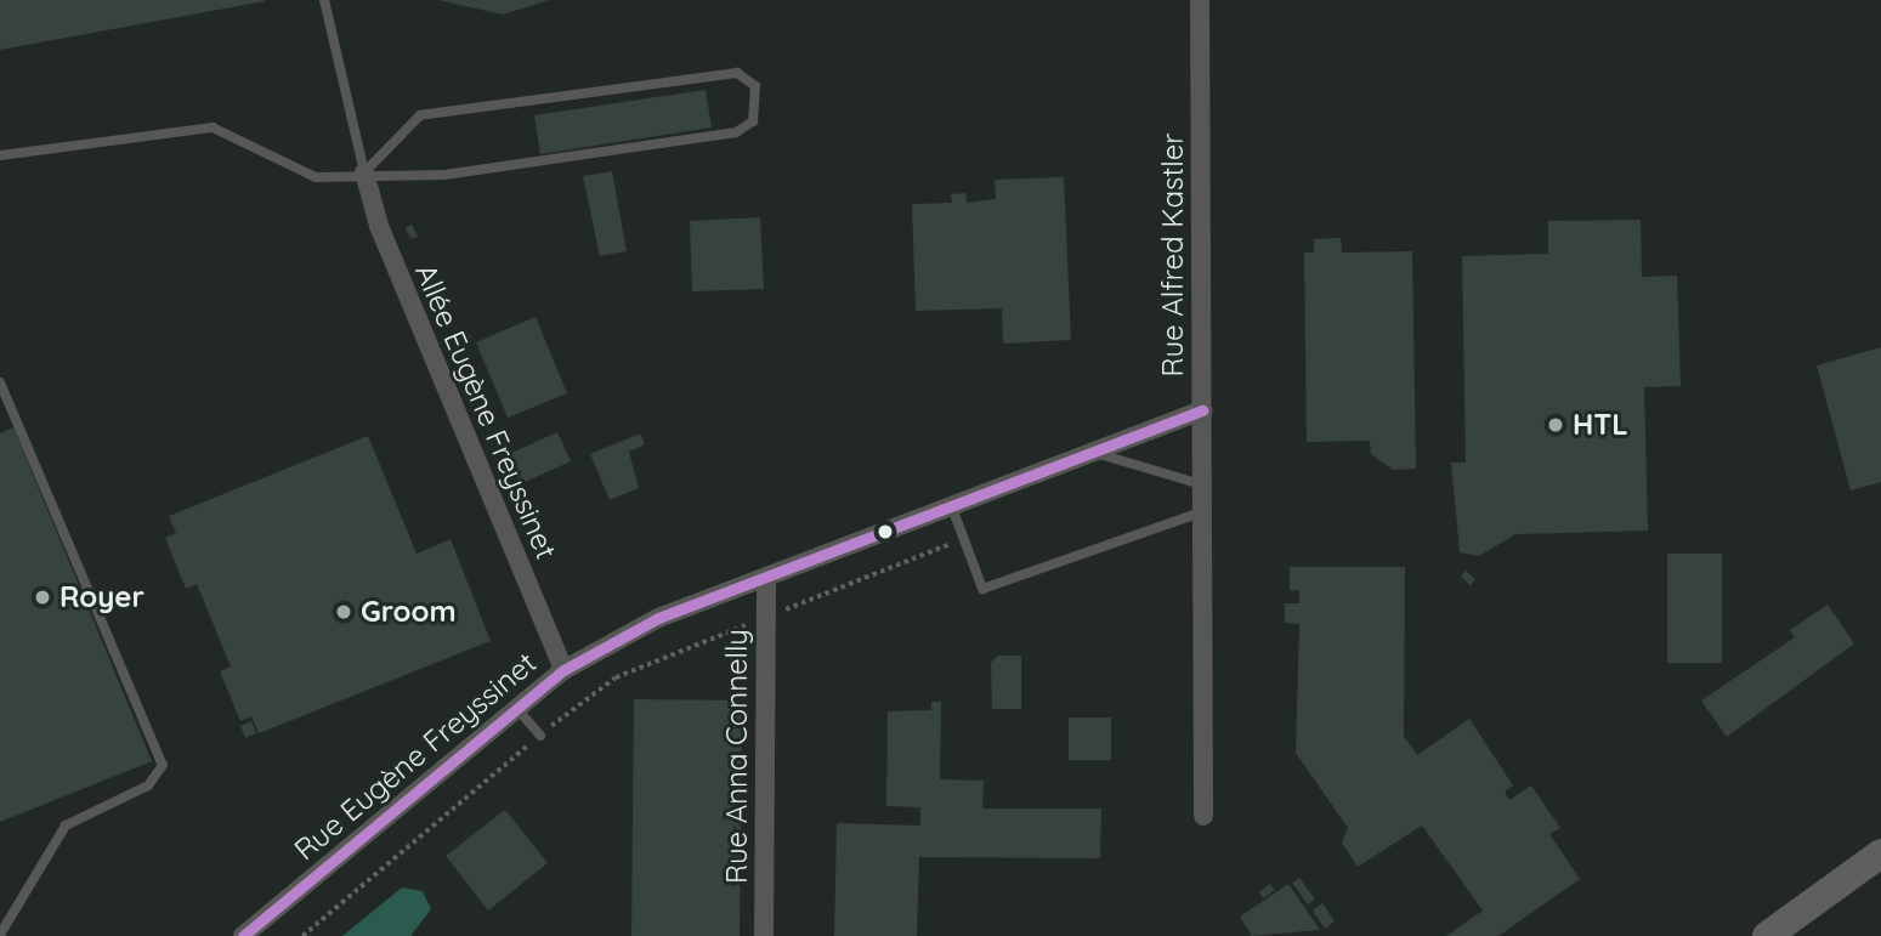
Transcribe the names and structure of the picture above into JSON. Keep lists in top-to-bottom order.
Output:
{
  "streets": {
    "street": [
      "Rue Alfred Kastler",
      "Allée Eugène Freyssinet",
      "Rue Eugène Freyssinet",
      "Rue Anna Connelly"
    ]
  },
  "crossings": [
    ["Rue Alfred Kastler", "Rue Eugène Freyssinet"],
    ["Allée Eugène Freyssinet", "Rue Eugène Freyssinet"],
    ["Rue Eugène Freyssinet", "Rue Anna Connelly"]
  ],
  "places": ["HTL", "Royer", "Groom"]
}
